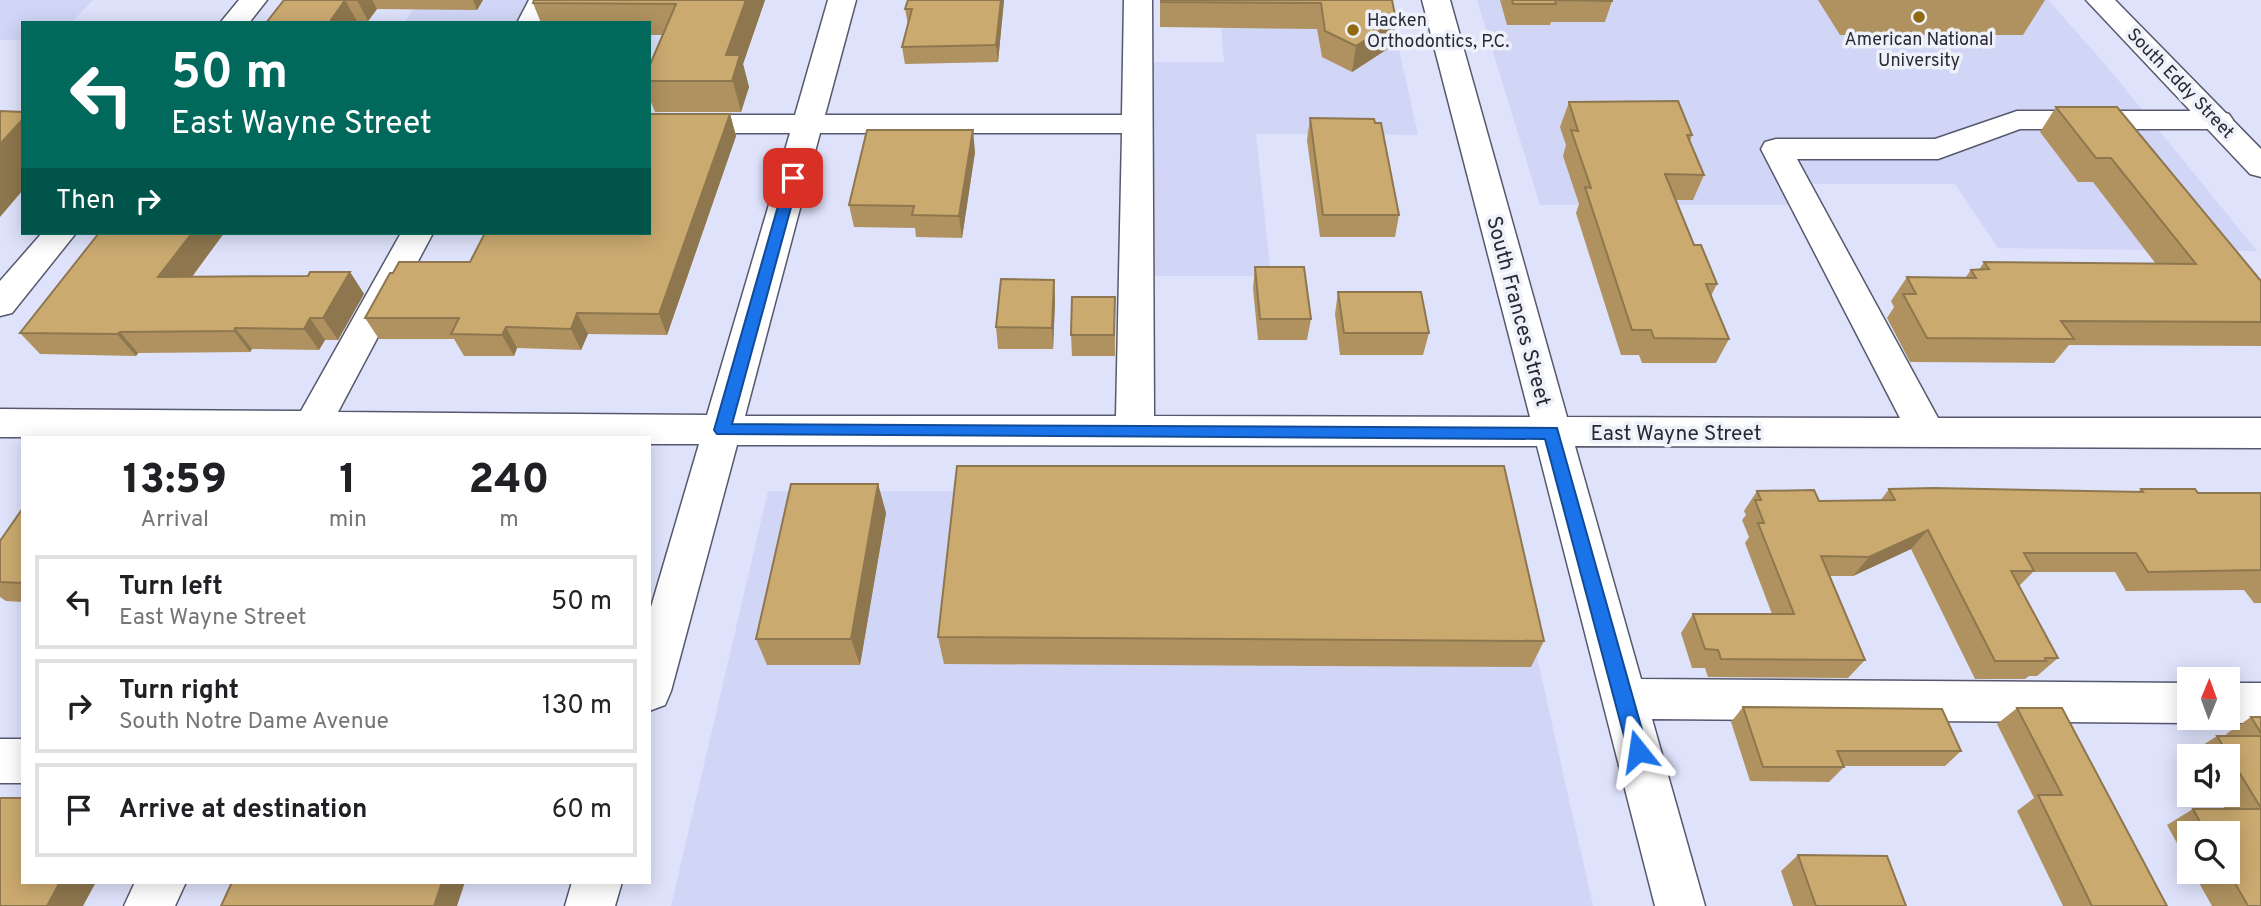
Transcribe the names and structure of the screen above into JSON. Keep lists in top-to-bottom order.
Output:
{
  "streets": {
    "street": ["South Eddy Street", "South Frances Street", "East Wayne Street"]
  },
  "crossings": [
    ["South Frances Street", "East Wayne Street"]
  ],
  "places": ["American National University", "Hacken Orthodontics, P.C."],
  "north": "top",
  "page": {
    "turn": ["50 m", "East Wayne Street"],
    "then": "Then",
    "eta": [
      "13:59",
      "Arrival",
      "1",
      "min",
      "240",
      "m"
    ],
    "list": [
      {
        "name": "Turn left",
        "note": "East Wayne Street",
        "value": "50 m"
      },
      {
        "name": "Turn right",
        "note": "South Notre Dame Avenue",
        "value": "130 m"
      },
      {
        "name": "Arrive at destination",
        "value": "60 m"
      }
    ]
  }
}
